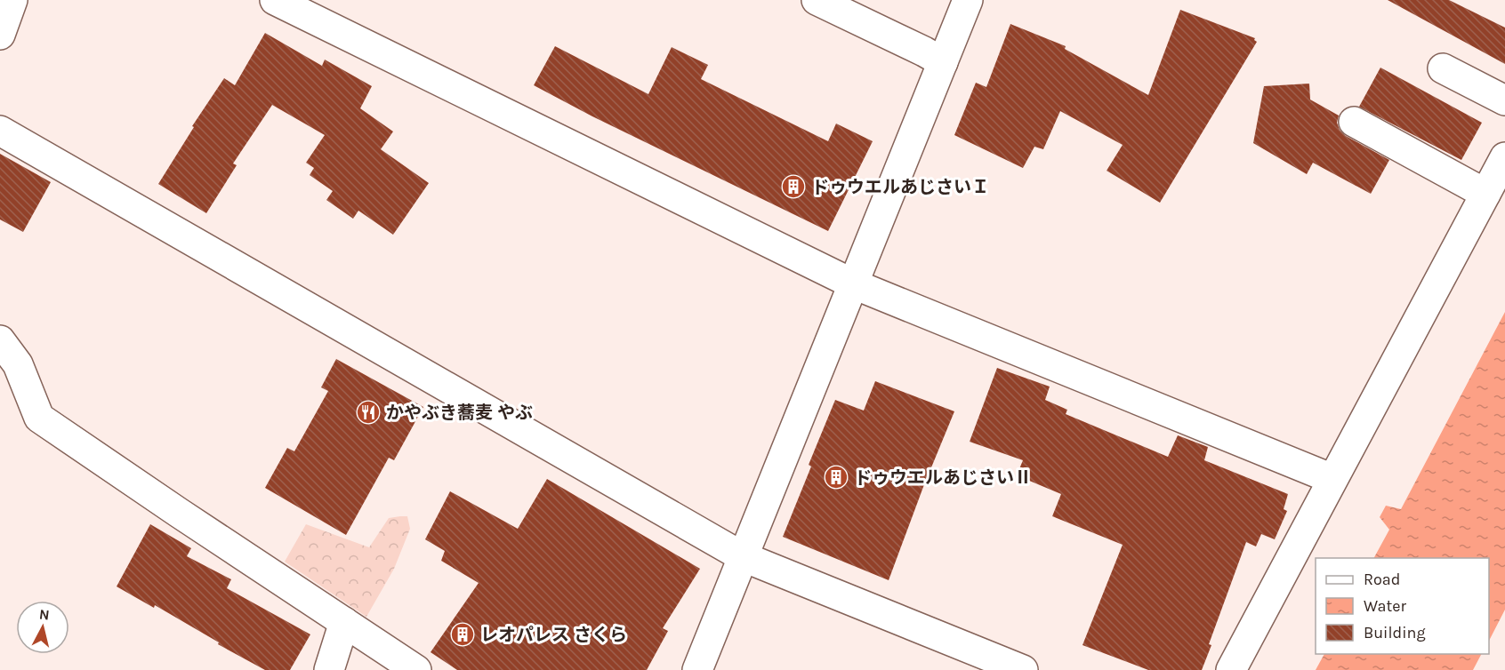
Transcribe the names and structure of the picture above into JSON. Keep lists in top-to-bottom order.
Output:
{
  "places": {
    "building": ["ドゥウエルあじさいＩ", "ドゥウエルあじさいⅡ", "レオパレス さくら"],
    "restaurant": ["かやぶき蕎麦 やぶ"]
  },
  "legend": ["Road", "Water", "Building"],
  "north": "top"
}
